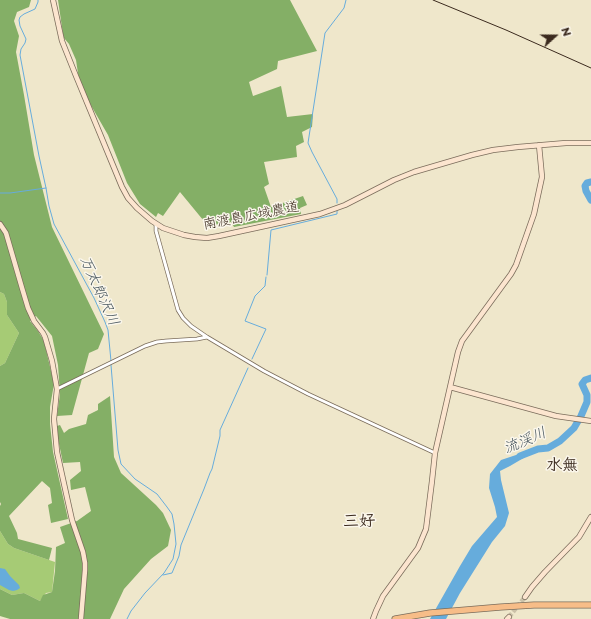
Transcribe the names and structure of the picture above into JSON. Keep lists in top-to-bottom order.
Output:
{
  "streets": {
    "street": ["南渡島広域農道"]
  },
  "districts": ["水無", "三好"],
  "water": ["万太郎沢川", "流渓川"],
  "north": "right"
}
